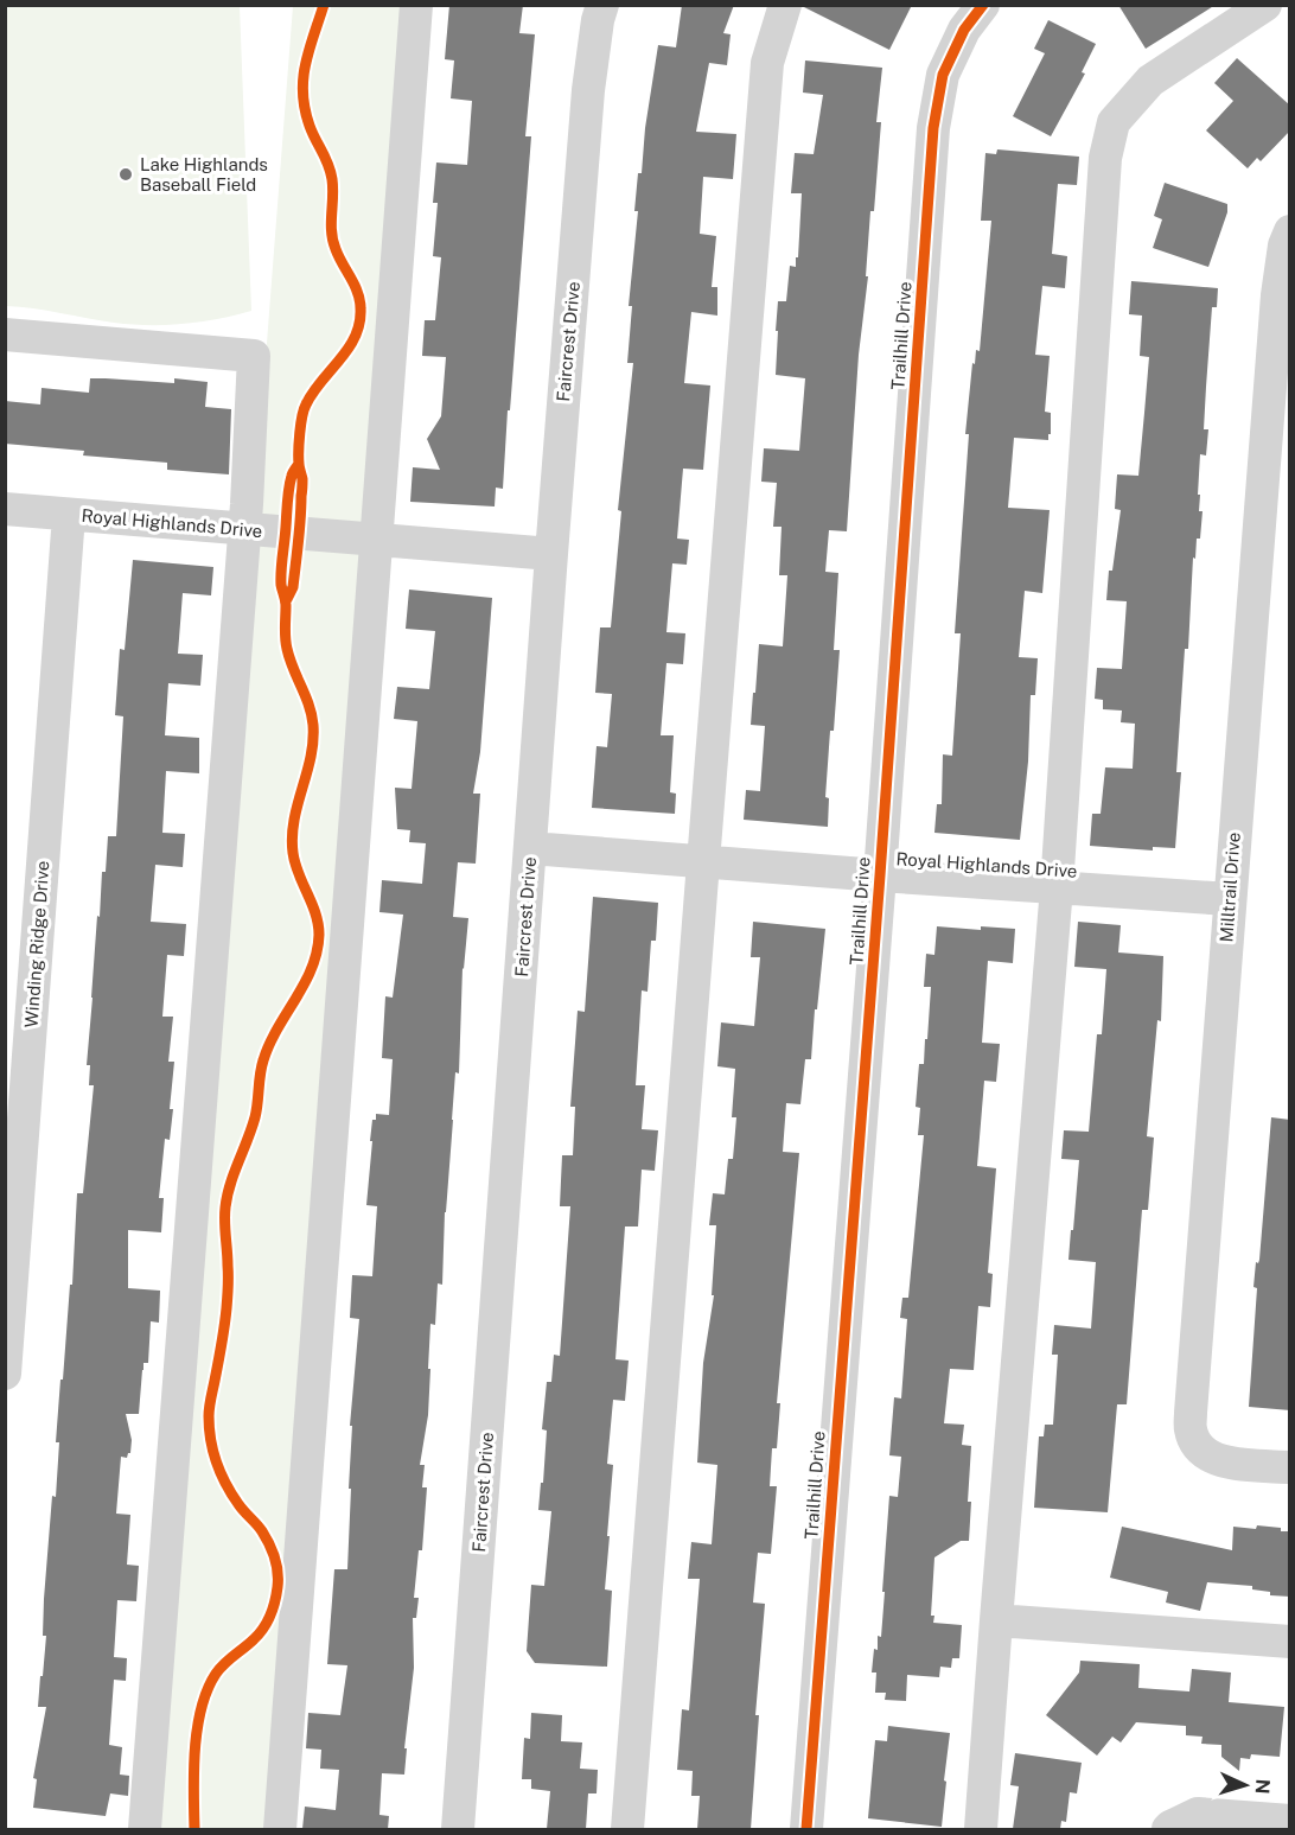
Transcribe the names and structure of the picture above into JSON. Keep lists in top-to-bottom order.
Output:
{
  "streets": {
    "street": [
      "Trailhill Drive",
      "Faircrest Drive",
      "Royal Highlands Drive",
      "Milltrail Drive",
      "Winding Ridge Drive"
    ]
  },
  "crossings": [
    ["Trailhill Drive", "Royal Highlands Drive"],
    ["Faircrest Drive", "Royal Highlands Drive"],
    ["Royal Highlands Drive", "Milltrail Drive"],
    ["Royal Highlands Drive", "Winding Ridge Drive"]
  ],
  "places": ["Lake Highlands Baseball Field"],
  "north": "right"
}
